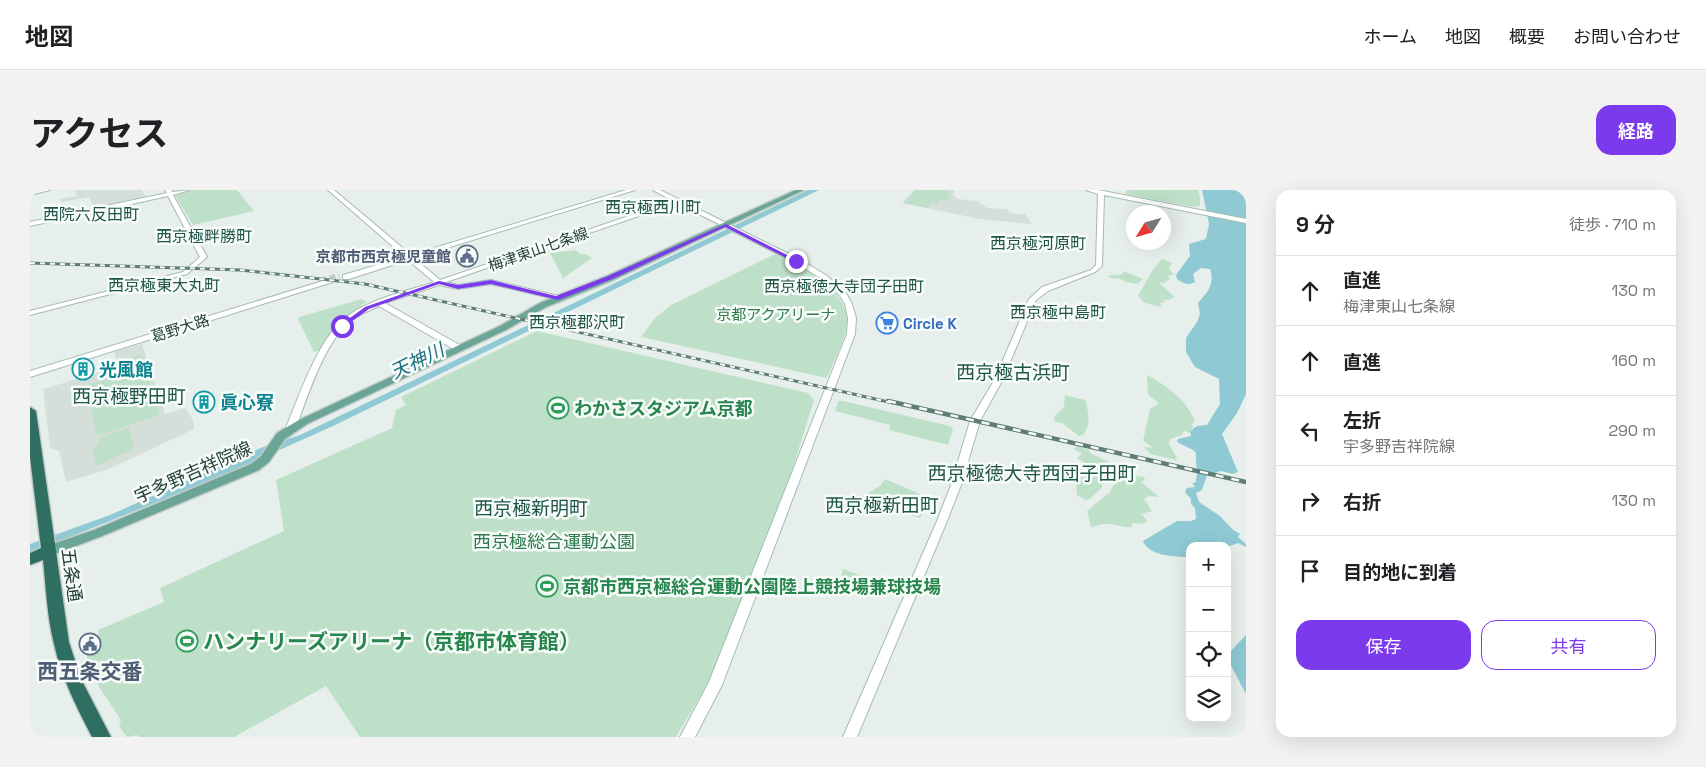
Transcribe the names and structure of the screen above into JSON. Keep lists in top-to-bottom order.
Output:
{
  "streets": {
    "highway": ["五条通"],
    "main road": ["宇多野吉祥院線"],
    "street": ["梅津東山七条線", "葛野大路"]
  },
  "crossings": [
    ["梅津東山七条線", "宇多野吉祥院線"],
    ["宇多野吉祥院線", "五条通"]
  ],
  "districts": [
    "西京極西川町",
    "西院六反田町",
    "西京極畔勝町",
    "西京極河原町",
    "西京極東大丸町",
    "西京極徳大寺団子田町",
    "西京極中島町",
    "西京極郡沢町",
    "西京極古浜町",
    "西京極野田町",
    "西京極徳大寺西団子田町",
    "西京極新田町",
    "西京極新明町"
  ],
  "water": ["天神川"],
  "parks": ["京都アクアリーナ", "西京極総合運動公園"],
  "places": {
    "public building": ["京都市西京極児童館", "西五条交番"],
    "supermarket": ["Circle K"],
    "building": ["光風館", "眞心寮"],
    "sports": ["わかさスタジアム京都", "京都市西京極総合運動公園陸上競技場兼球技場", "ハンナリーズアリーナ（京都市体育館）"]
  },
  "north": "bottom left",
  "page": {
    "header": "地図",
    "nav": [
      "ホーム",
      "地図",
      "概要",
      "お問い合わせ"
    ],
    "title": "アクセス",
    "buttons": [
      "経路",
      ["保存", "共有"]
    ],
    "heading": ["9 分", "徒歩 · 710 m"],
    "list": [
      ["直進", "梅津東山七条線", "130 m"],
      ["直進", "160 m"],
      ["左折", "宇多野吉祥院線", "290 m"],
      ["右折", "130 m"],
      "目的地に到着"
    ],
    "map_buttons": ["+", "−"]
  }
}
